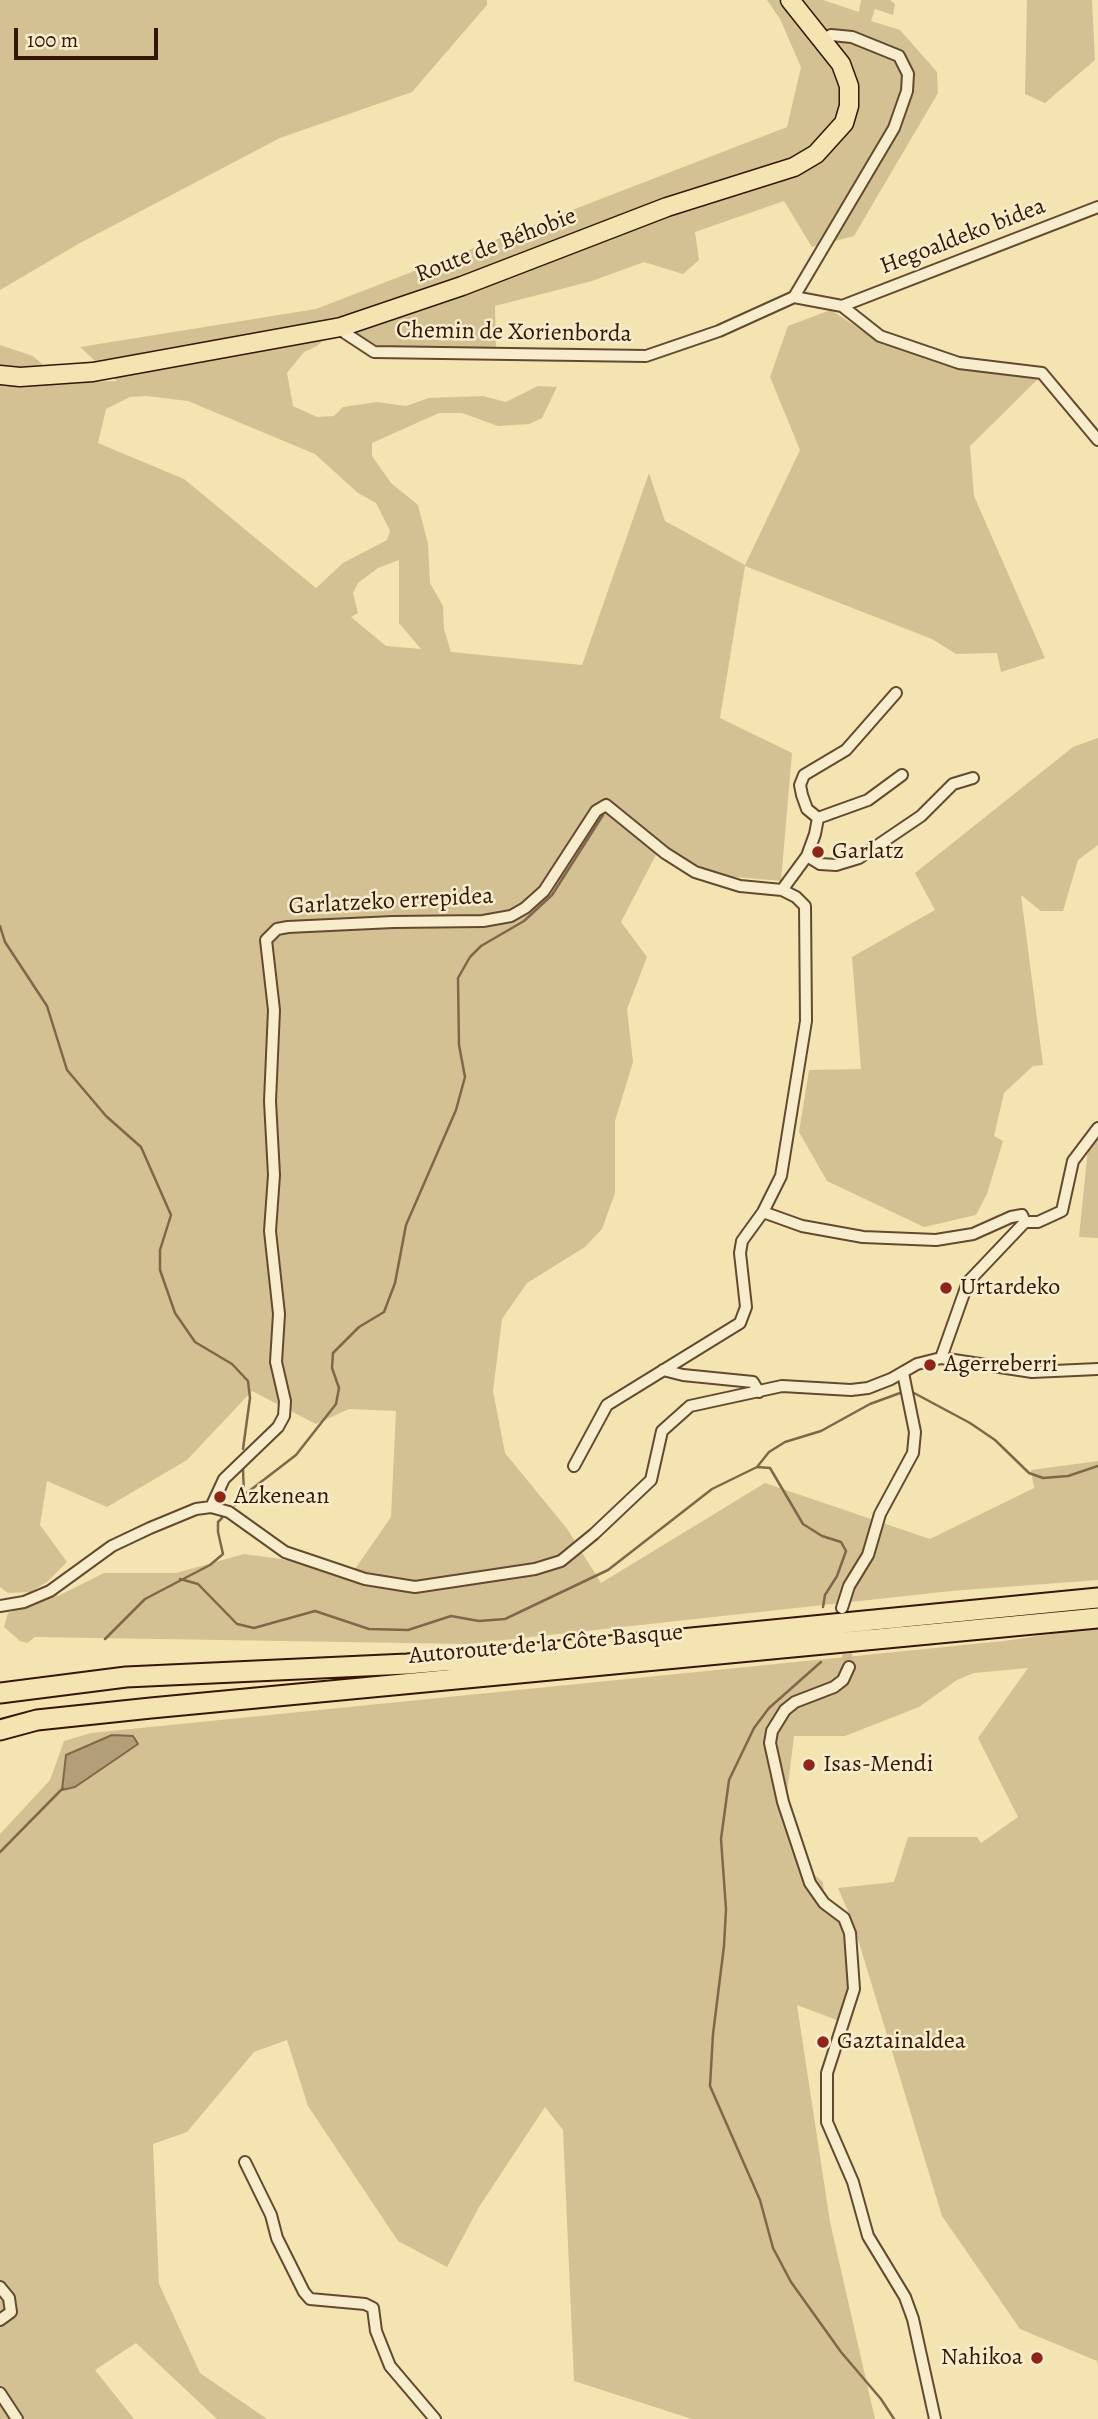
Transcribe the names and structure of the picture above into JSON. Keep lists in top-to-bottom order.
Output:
{
  "streets": {
    "highway": ["Autoroute de la Côte Basque"],
    "main road": ["Route de Béhobie"],
    "street": ["Hegoaldeko bidea", "Chemin de Xorienborda", "Garlatzeko errepidea"]
  },
  "crossings": [
    ["Route de Béhobie", "Chemin de Xorienborda"]
  ],
  "places": [
    "Garlatz",
    "Urtardeko",
    "Agerreberri",
    "Azkenean",
    "Isas-Mendi",
    "Gaztainaldea",
    "Nahikoa"
  ],
  "scale_bar": "100 m"
}
